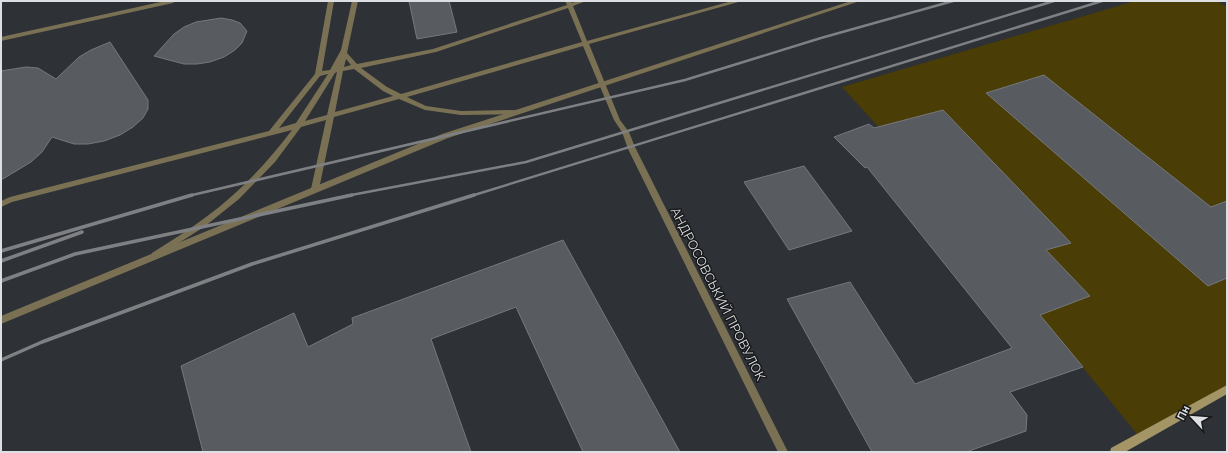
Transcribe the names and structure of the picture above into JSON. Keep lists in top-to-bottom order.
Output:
{
  "streets": {
    "street": ["АНДРОСОВСЬКИЙ ПРОВУЛОК"]
  },
  "north": "top left"
}
